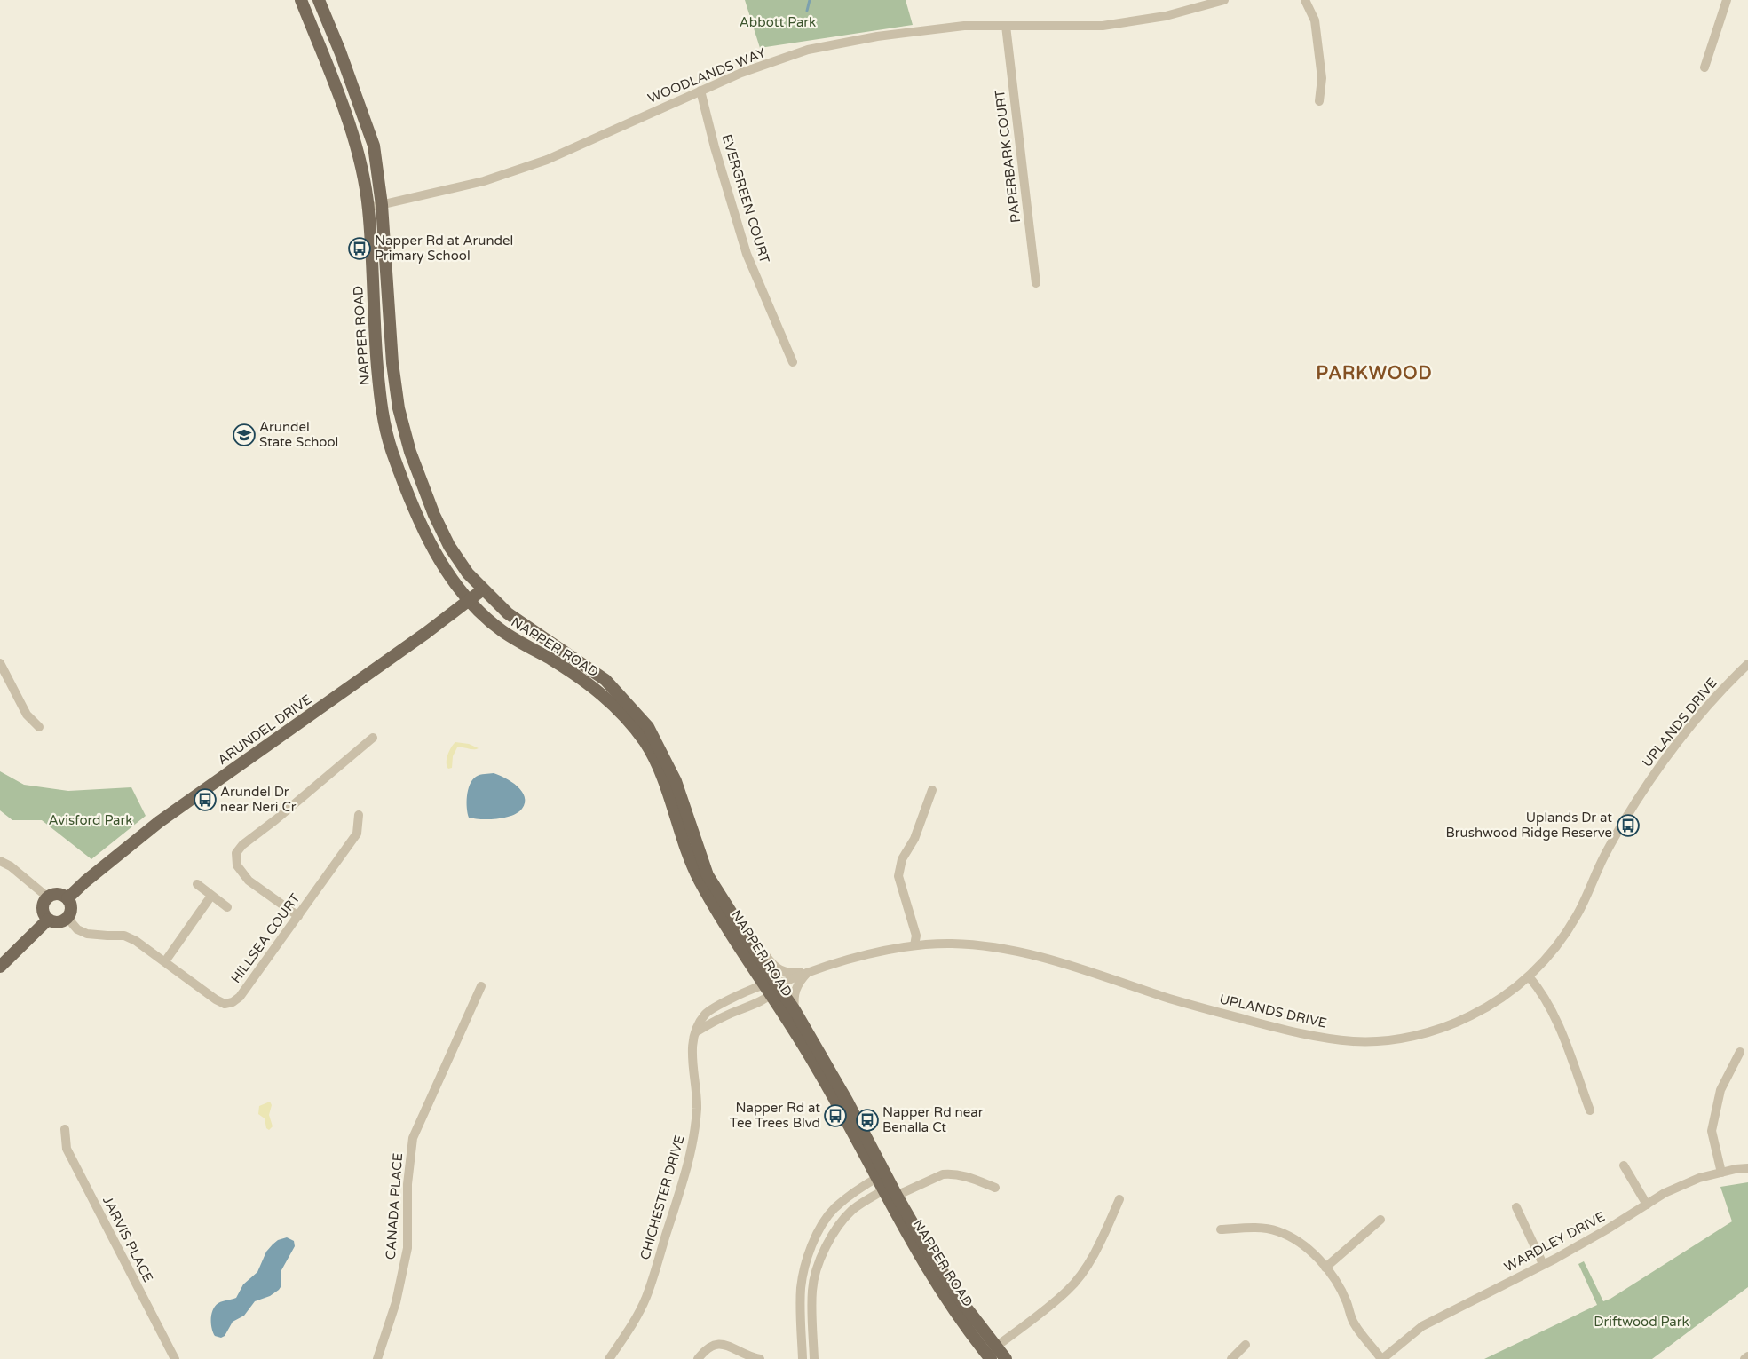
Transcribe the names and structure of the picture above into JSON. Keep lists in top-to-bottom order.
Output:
{
  "streets": {
    "main road": ["NAPPER ROAD", "ARUNDEL DRIVE"],
    "street": [
      "WOODLANDS WAY",
      "PAPERBARK COURT",
      "EVERGREEN COURT",
      "UPLANDS DRIVE",
      "HILLSEA COURT",
      "CHICHESTER DRIVE",
      "CANADA PLACE",
      "JARVIS PLACE",
      "WARDLEY DRIVE"
    ]
  },
  "crossings": [
    ["WOODLANDS WAY", "PAPERBARK COURT"],
    ["WOODLANDS WAY", "EVERGREEN COURT"],
    ["WOODLANDS WAY", "NAPPER ROAD"],
    ["NAPPER ROAD", "UPLANDS DRIVE"],
    ["NAPPER ROAD", "ARUNDEL DRIVE"],
    ["NAPPER ROAD", "CHICHESTER DRIVE"],
    ["UPLANDS DRIVE", "CHICHESTER DRIVE"],
    ["ARUNDEL DRIVE", "HILLSEA COURT"]
  ],
  "districts": ["PARKWOOD"],
  "parks": ["Abbott Park", "Avisford Park", "Driftwood Park"],
  "places": {
    "bus stop": [
      "Napper Rd at Arundel Primary School",
      "Arundel Dr near Neri Cr",
      "Uplands Dr at Brushwood Ridge Reserve",
      "Napper Rd at Tee Trees Blvd",
      "Napper Rd near Benalla Ct"
    ],
    "school or university": ["Arundel State School"]
  }
}
